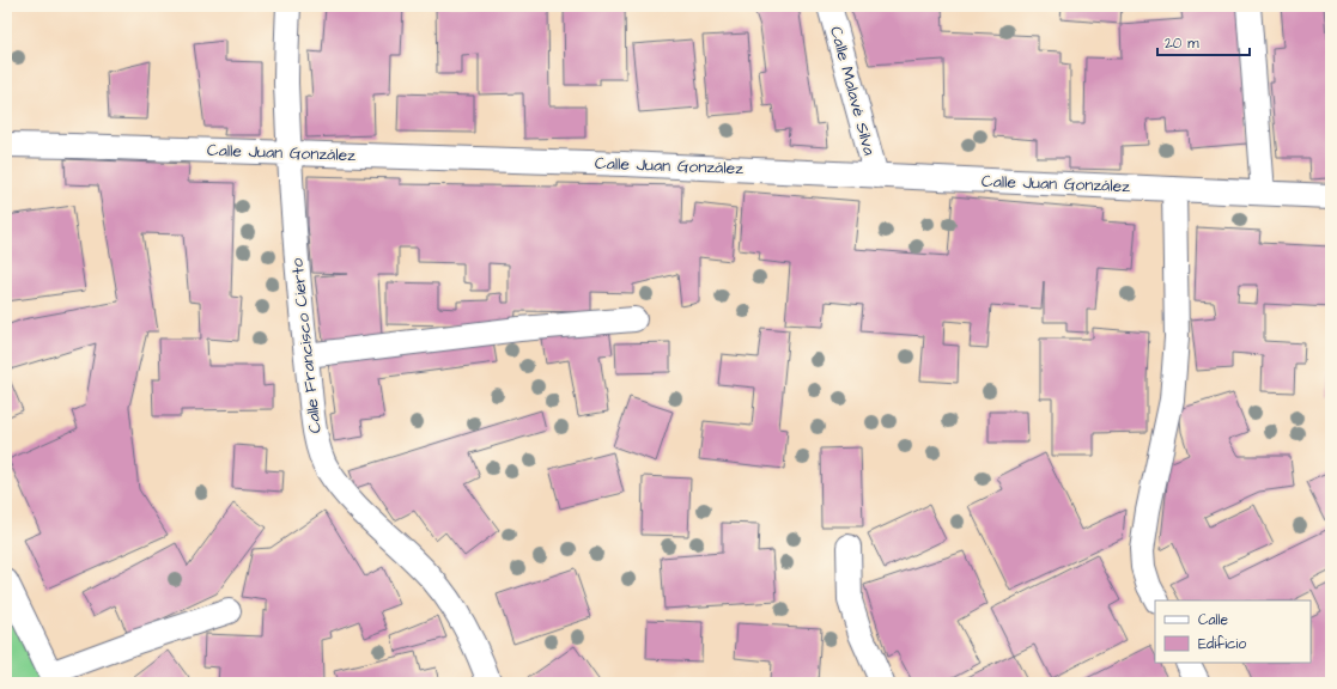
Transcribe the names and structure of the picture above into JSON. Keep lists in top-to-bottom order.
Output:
{
  "streets": {
    "street": ["Calle Malavé Silva", "Calle Juan González", "Calle Francisco Cierto"]
  },
  "crossings": [
    ["Calle Malavé Silva", "Calle Juan González"],
    ["Calle Juan González", "Calle Francisco Cierto"]
  ],
  "legend": ["Calle", "Edificio"],
  "scale_bar": "20 m"
}
